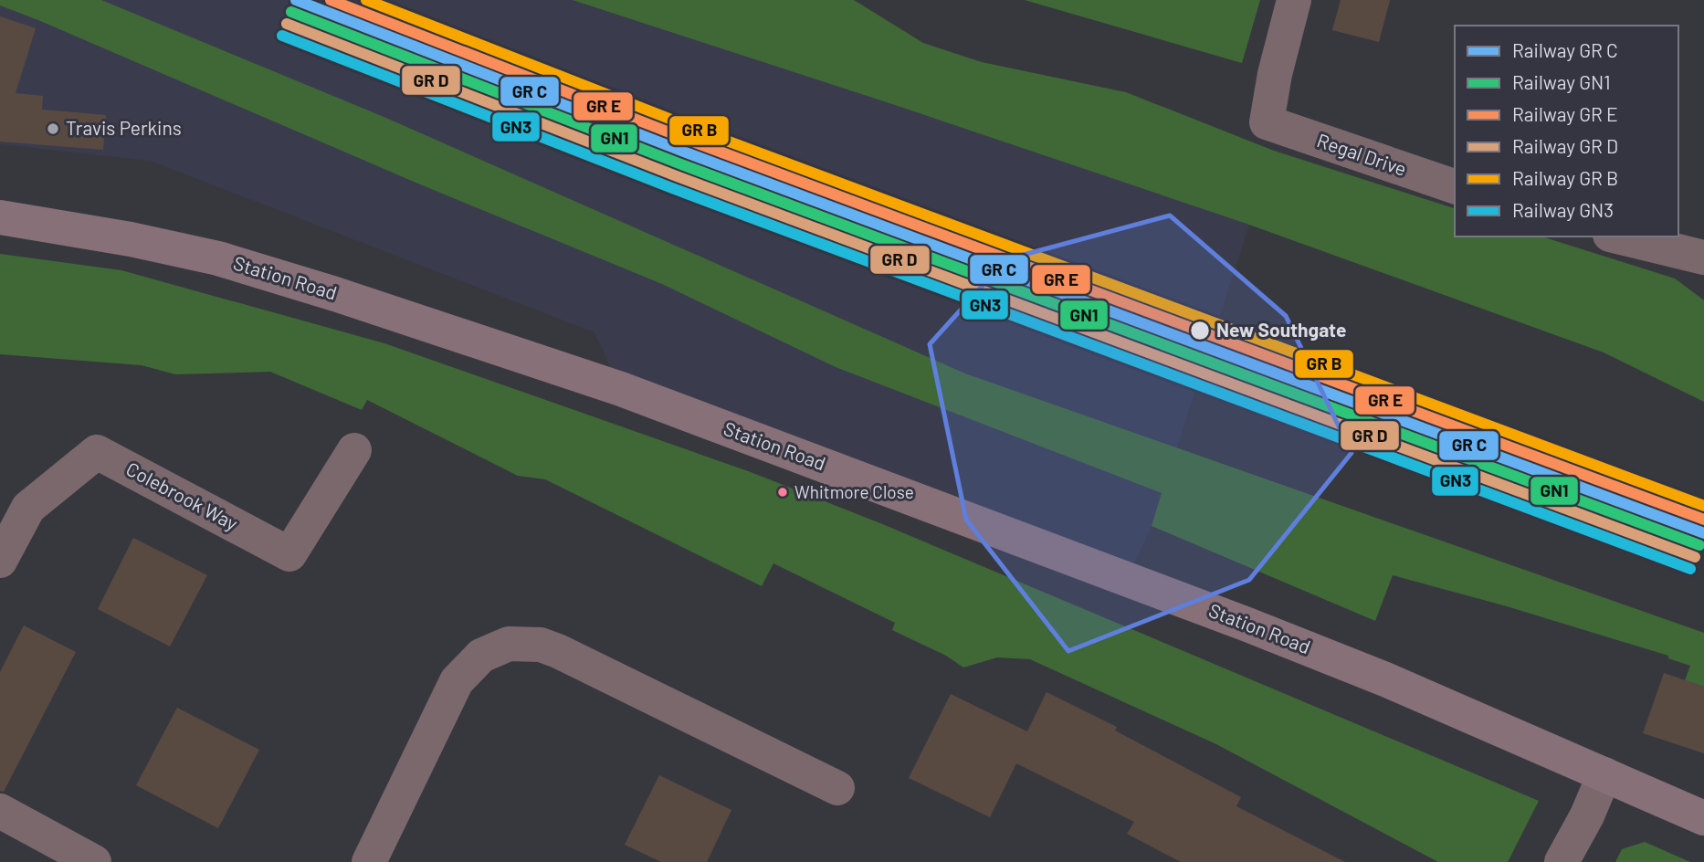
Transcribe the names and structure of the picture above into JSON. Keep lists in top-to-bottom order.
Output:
{
  "streets": {
    "main road": ["Station Road"],
    "street": ["Regal Drive", "Colebrook Way"]
  },
  "places": ["Travis Perkins", "New Southgate", "Whitmore Close"],
  "lines": ["rail line GN1", "rail line GN3"],
  "legend": [
    "Railway GR C",
    "Railway GN1",
    "Railway GR E",
    "Railway GR D",
    "Railway GR B",
    "Railway GN3"
  ]
}
